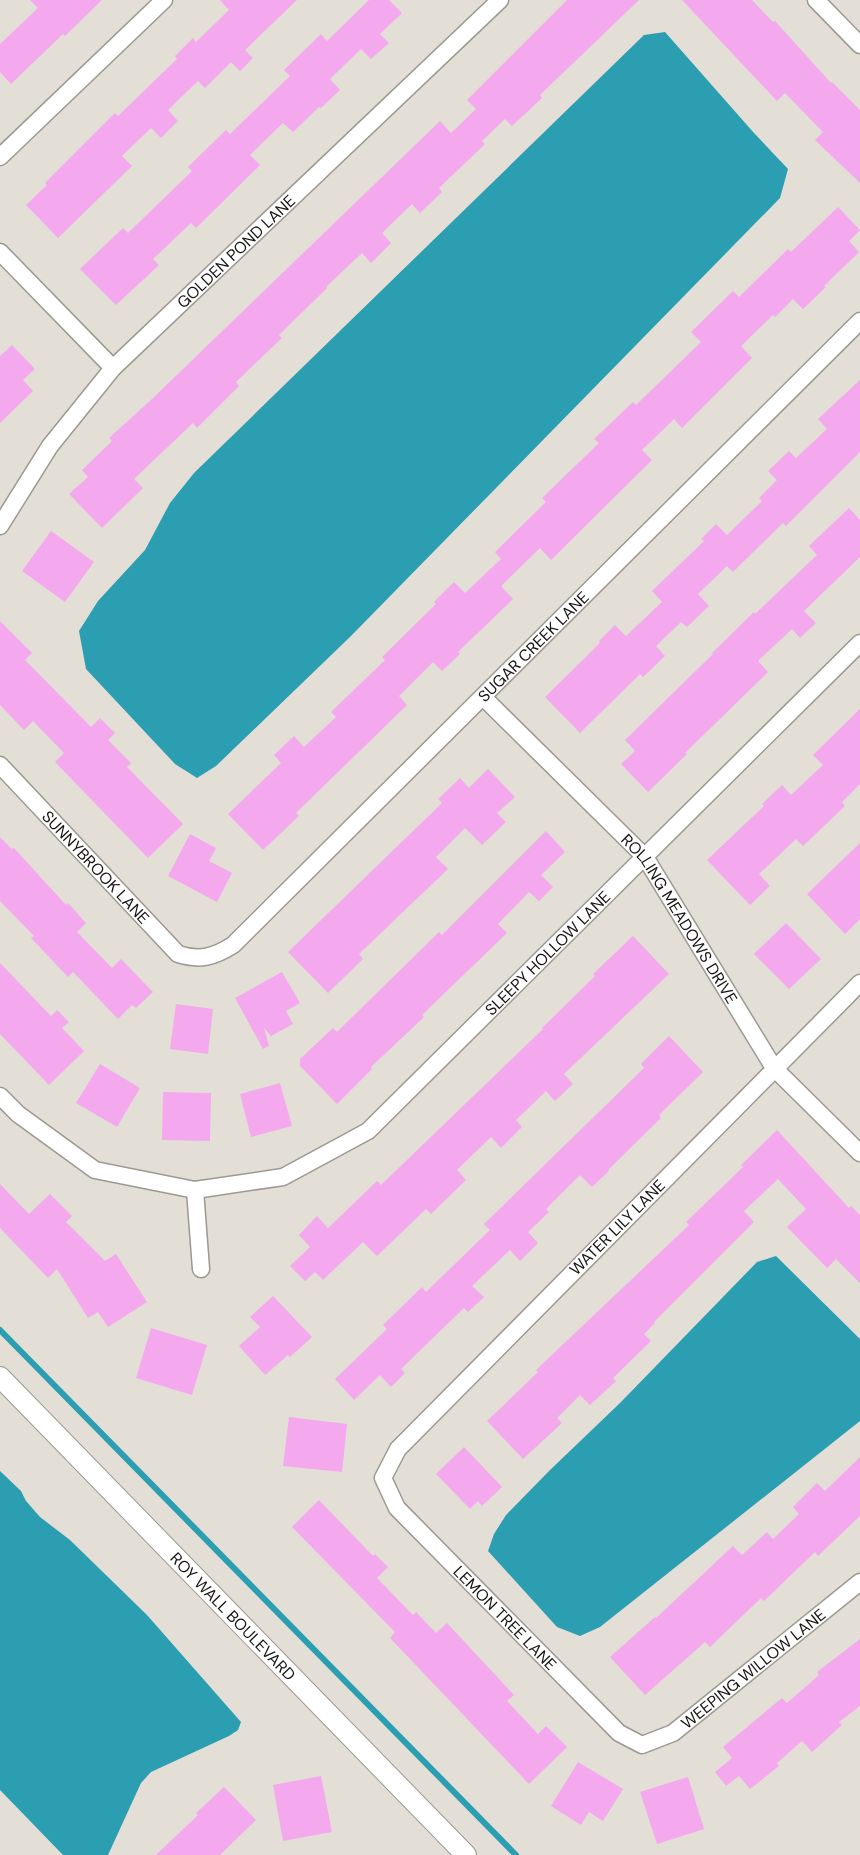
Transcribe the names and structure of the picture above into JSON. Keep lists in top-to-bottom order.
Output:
{
  "streets": {
    "street": [
      "GOLDEN POND LANE",
      "SUGAR CREEK LANE",
      "SUNNYBROOK LANE",
      "ROLLING MEADOWS DRIVE",
      "SLEEPY HOLLOW LANE",
      "WATER LILY LANE",
      "ROY WALL BOULEVARD",
      "LEMON TREE LANE",
      "WEEPING WILLOW LANE"
    ]
  },
  "crossings": [
    ["SUGAR CREEK LANE", "SUNNYBROOK LANE"],
    ["SUGAR CREEK LANE", "ROLLING MEADOWS DRIVE"],
    ["ROLLING MEADOWS DRIVE", "SLEEPY HOLLOW LANE"],
    ["ROLLING MEADOWS DRIVE", "WATER LILY LANE"],
    ["WATER LILY LANE", "LEMON TREE LANE"],
    ["LEMON TREE LANE", "WEEPING WILLOW LANE"]
  ]
}
